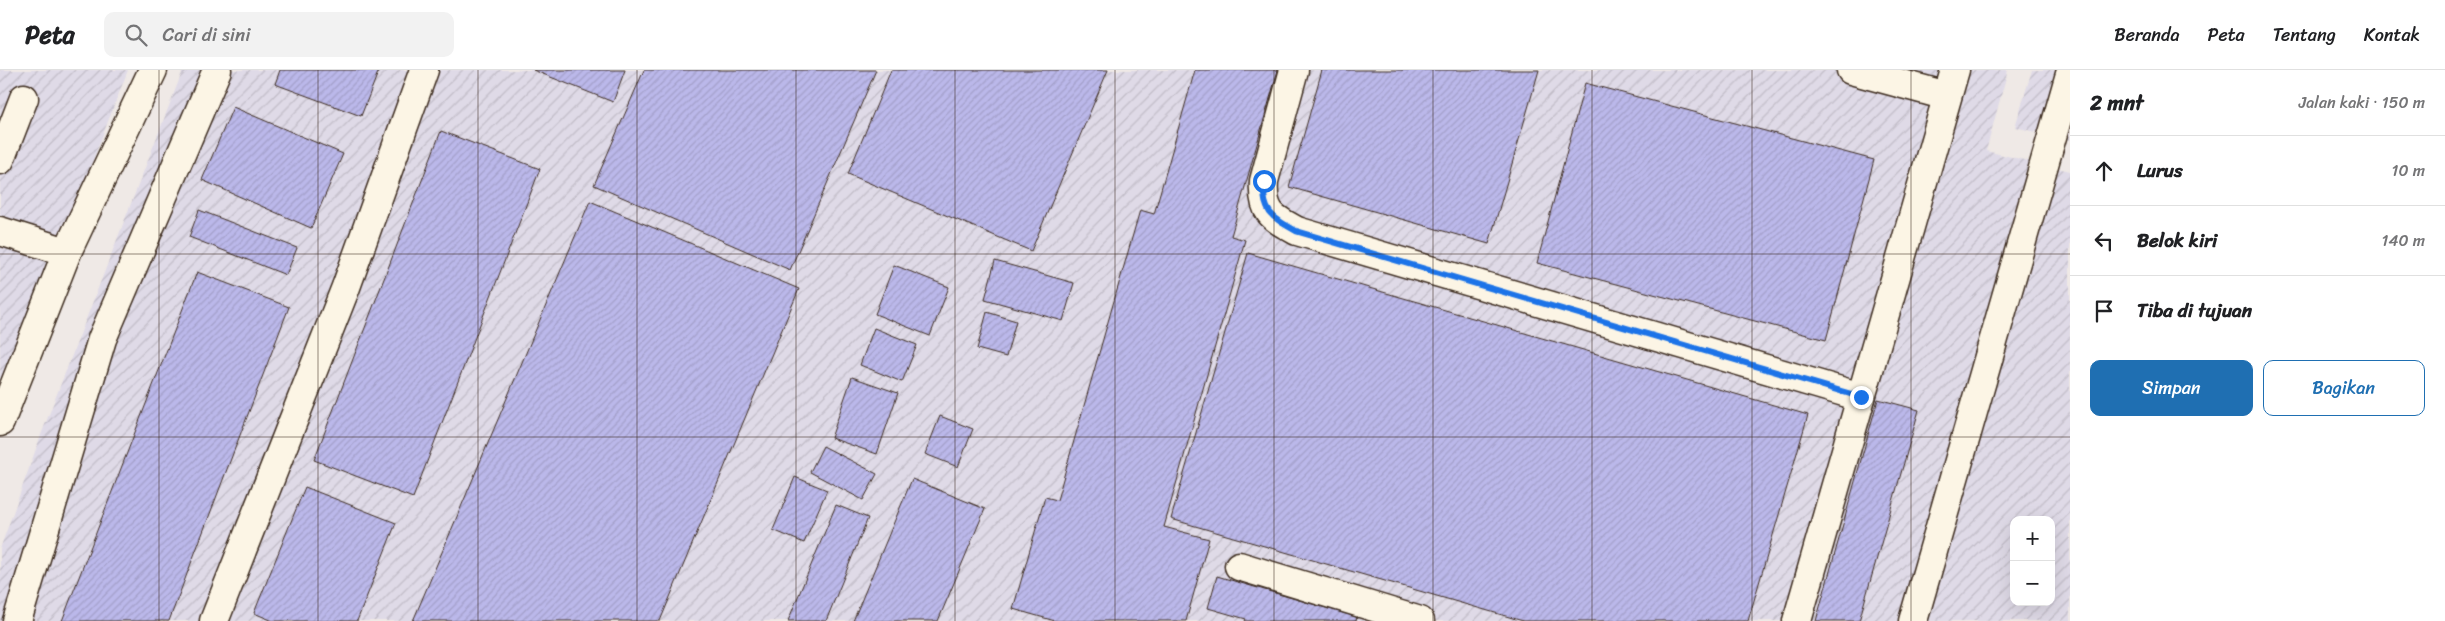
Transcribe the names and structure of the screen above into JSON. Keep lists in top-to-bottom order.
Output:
{
  "page": {
    "header": "Peta",
    "search": "Cari di sini",
    "nav": [
      "Beranda",
      "Peta",
      "Tentang",
      "Kontak"
    ],
    "heading": ["2 mnt", "Jalan kaki · 150 m"],
    "list": [
      ["Lurus", "10 m"],
      ["Belok kiri", "140 m"],
      "Tiba di tujuan"
    ],
    "buttons": ["Simpan", "Bagikan"],
    "map_buttons": ["+", "−"]
  }
}
